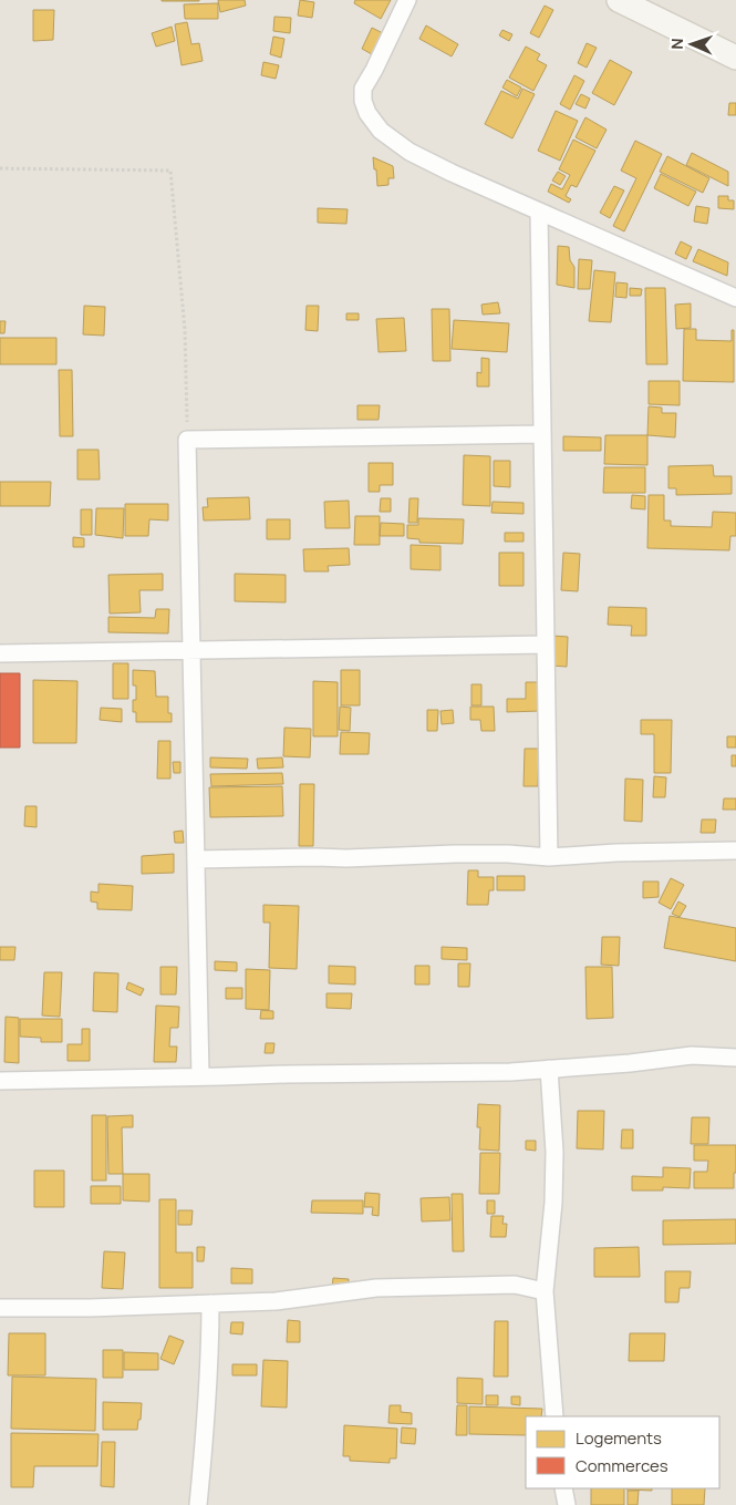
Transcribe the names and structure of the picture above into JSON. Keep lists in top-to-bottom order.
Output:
{
  "legend": ["Logements", "Commerces"],
  "north": "left"
}
